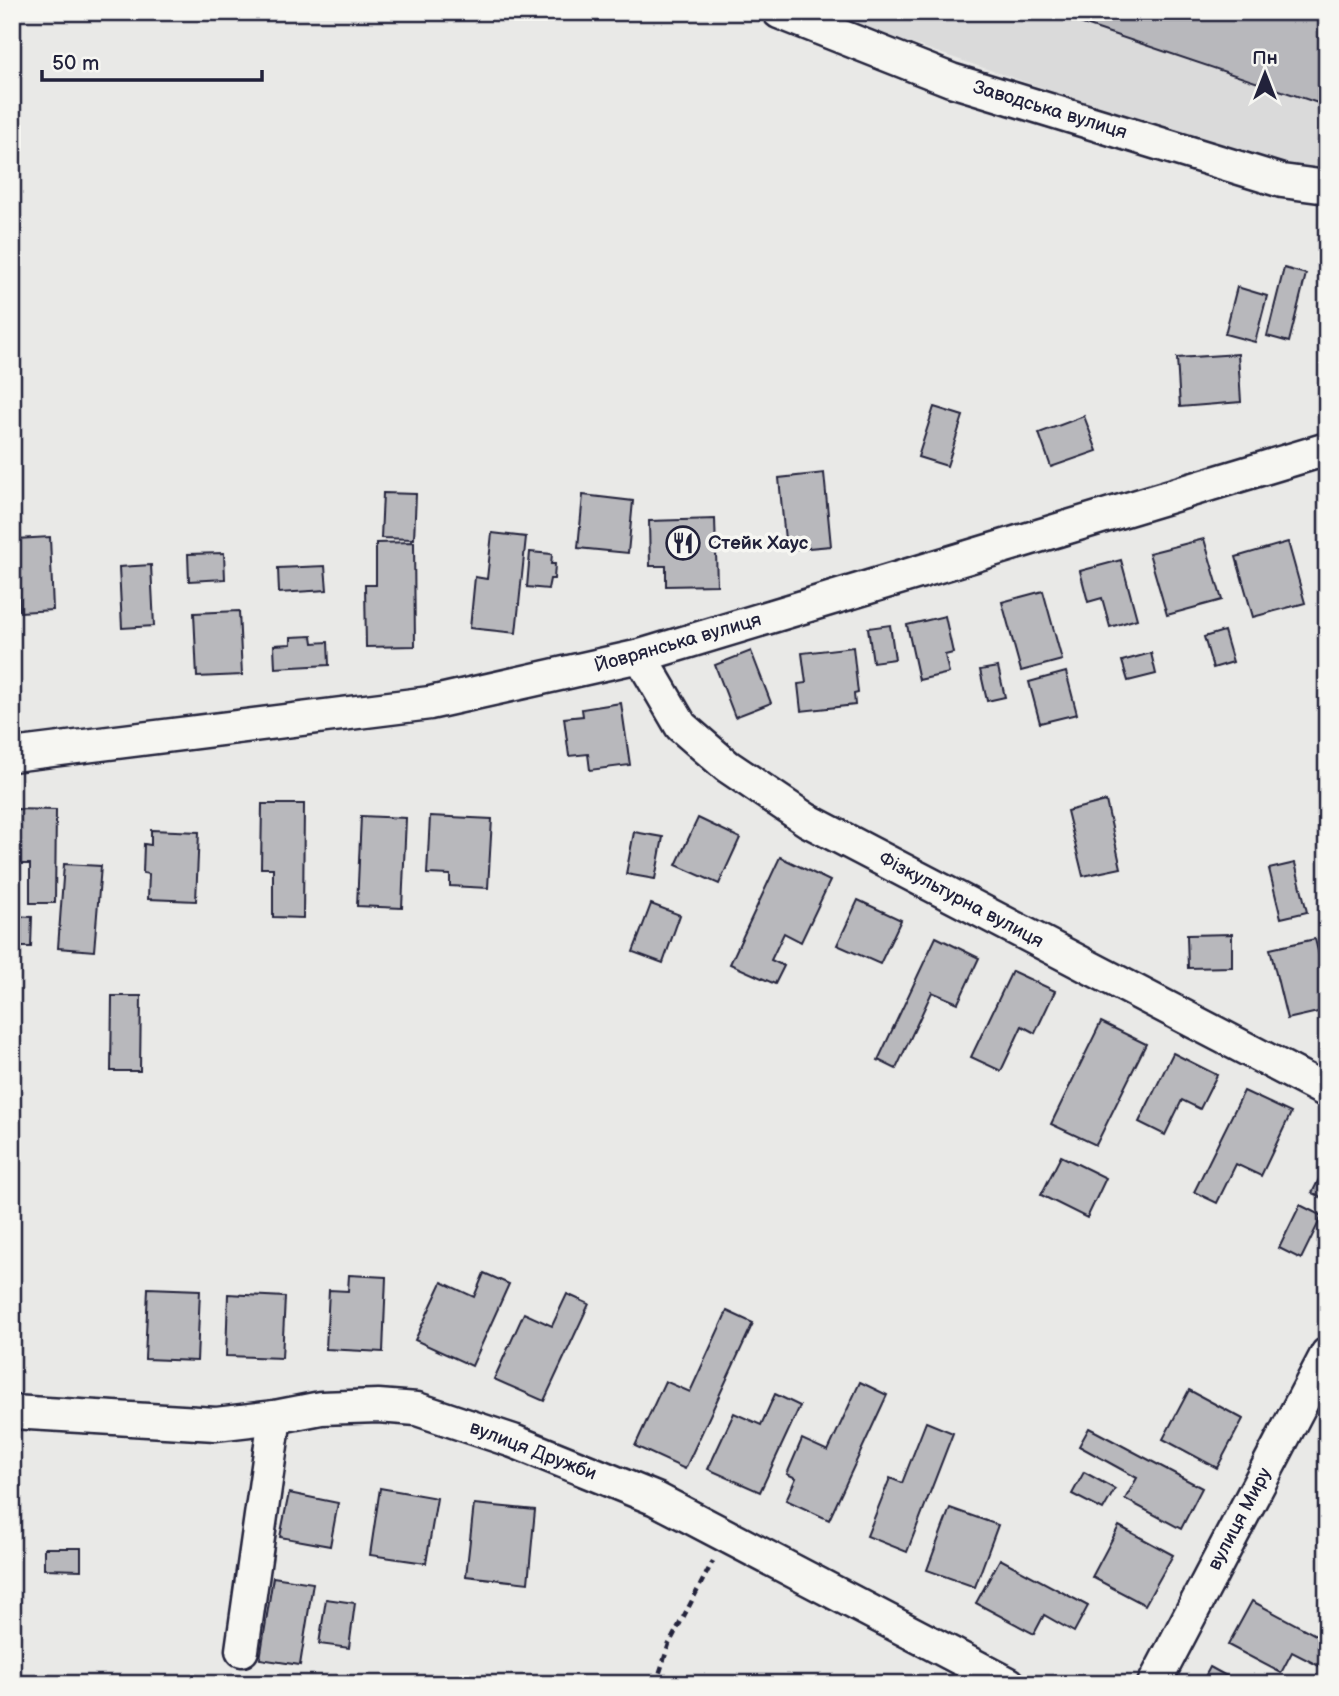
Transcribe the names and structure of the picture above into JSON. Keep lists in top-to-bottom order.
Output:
{
  "streets": {
    "street": [
      "Заводська вулиця",
      "Йоврянська вулиця",
      "Фізкультурна вулиця",
      "вулиця Дружби",
      "вулиця Миру"
    ]
  },
  "crossings": [
    ["Йоврянська вулиця", "Фізкультурна вулиця"]
  ],
  "places": {
    "restaurant": ["Стейк Хаус"]
  },
  "scale_bar": "50 m",
  "north": "top"
}
